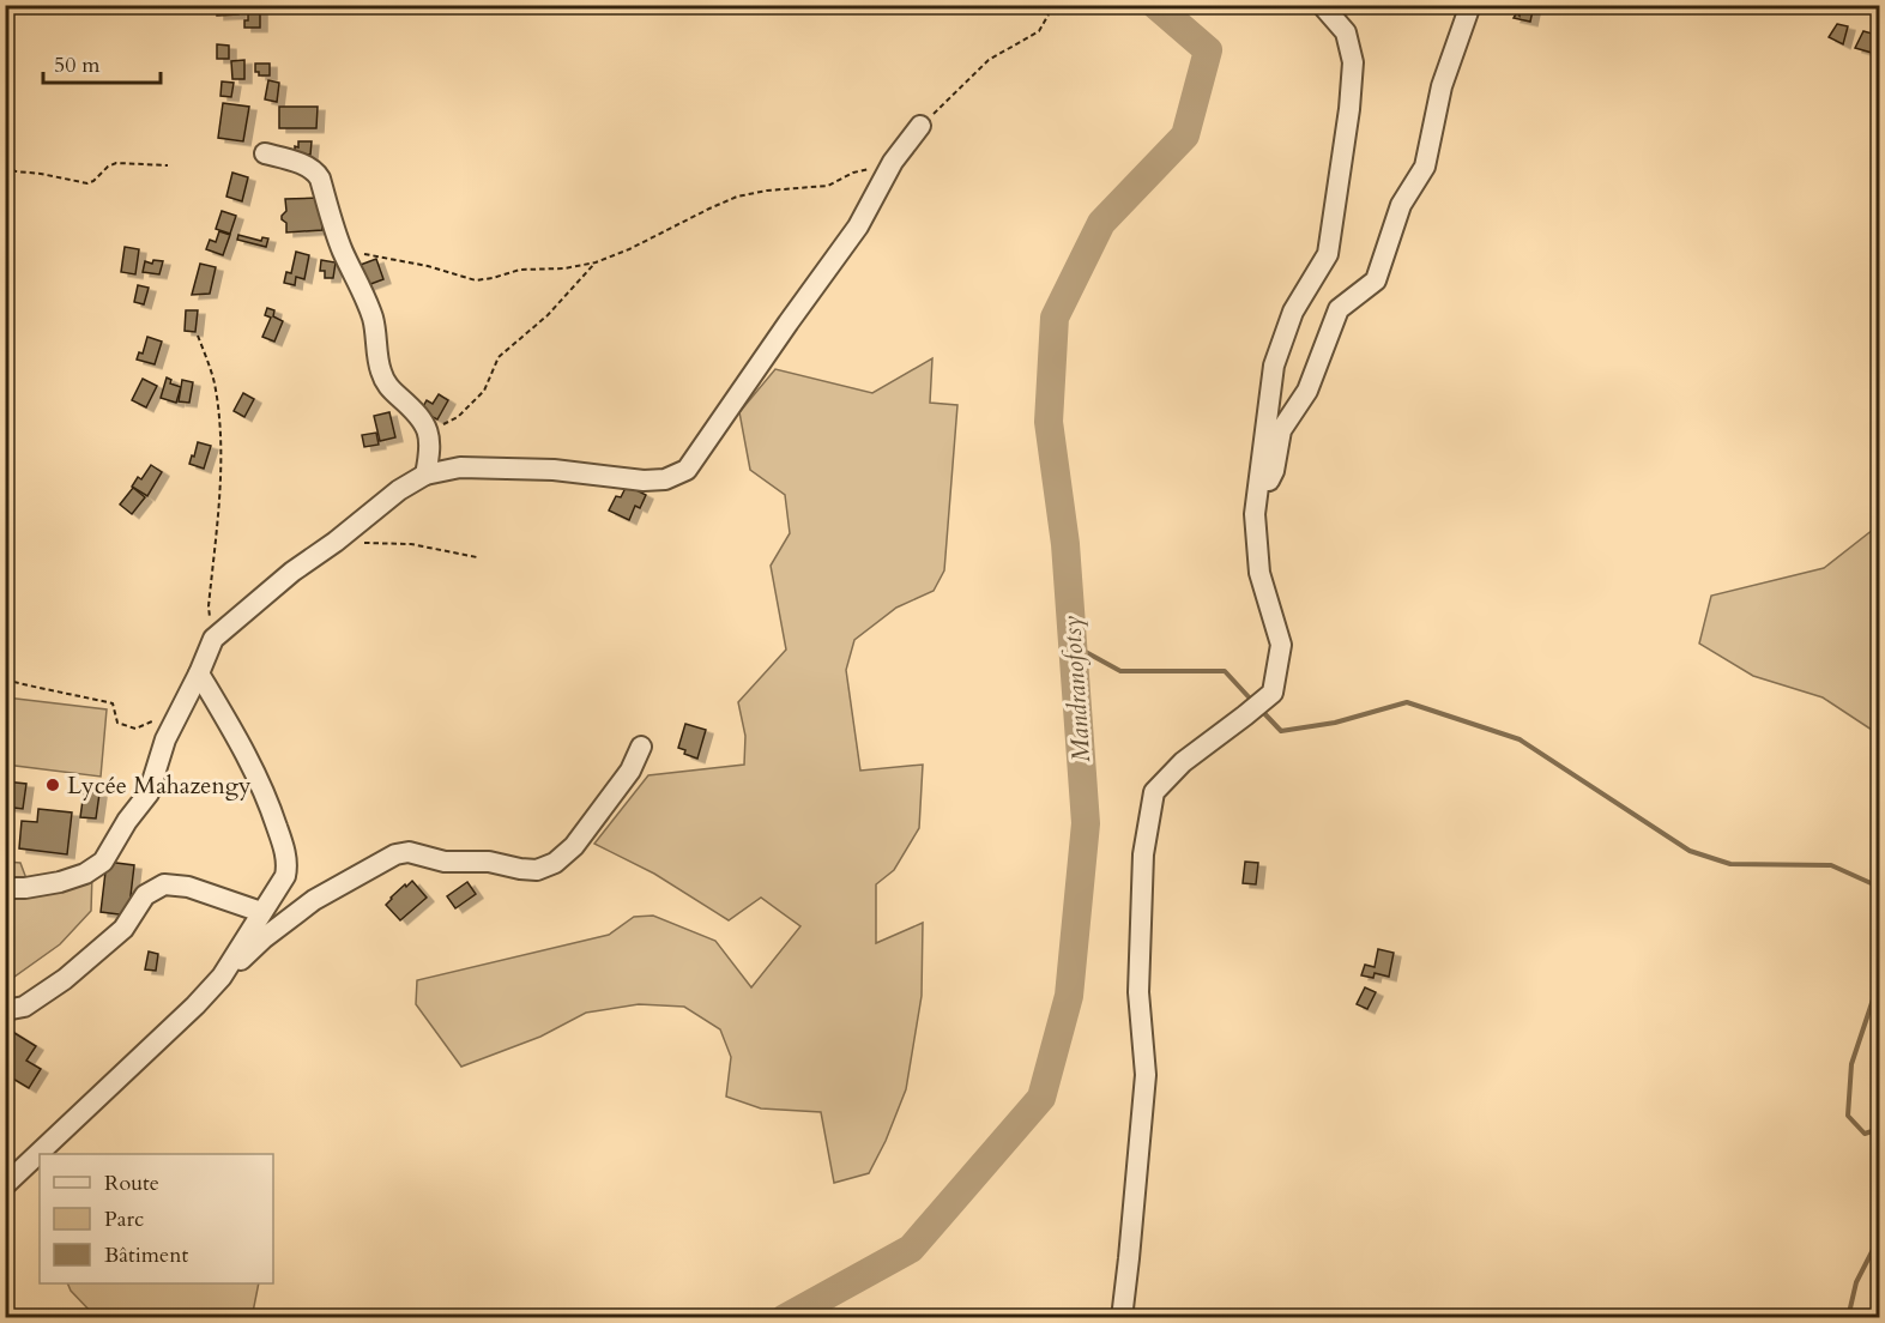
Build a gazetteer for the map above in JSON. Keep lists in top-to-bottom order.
{
  "water": ["Mandranofotsy"],
  "places": ["Lycée Mahazengy"],
  "legend": ["Route", "Parc", "Bâtiment"],
  "scale_bar": "50 m"
}
